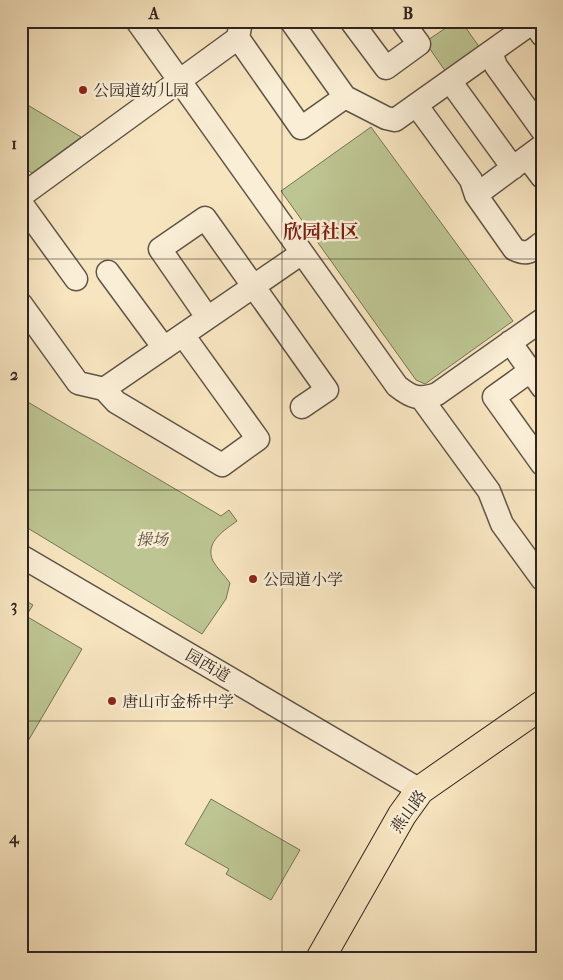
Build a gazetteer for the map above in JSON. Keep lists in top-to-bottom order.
{
  "streets": {
    "main road": ["燕山路"],
    "street": ["园西道"]
  },
  "crossings": [
    ["园西道", "燕山路"]
  ],
  "districts": ["欣园社区"],
  "parks": ["操场"],
  "places": ["公园道幼儿园", "公园道小学", "唐山市金桥中学"],
  "grid": {
    "columns": ["A", "B"],
    "rows": [
      "1",
      "2",
      "3",
      "4"
    ]
  }
}
